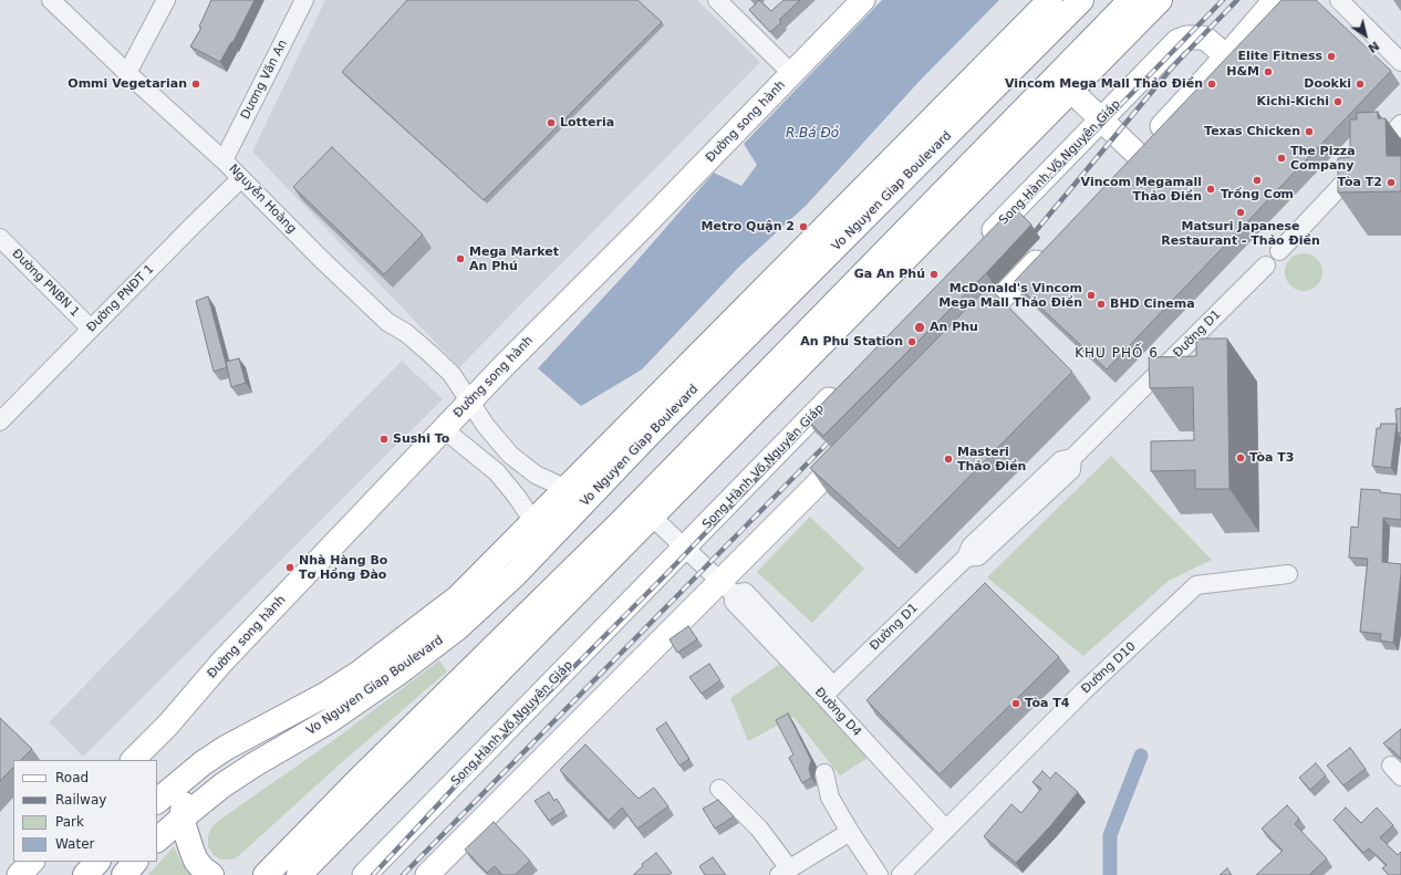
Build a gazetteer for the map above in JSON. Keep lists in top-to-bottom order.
{
  "streets": {
    "highway": ["Vo Nguyen Giap Boulevard"],
    "main road": ["Đường song hành", "Song Hành Võ Nguyên Giáp"],
    "street": [
      "Dương Văn An",
      "Nguyễn Hoàng",
      "Đường PNBN 1",
      "Đường PNĐT 1",
      "Đường D1",
      "Đường D10",
      "Đường D4"
    ]
  },
  "crossings": [
    ["Dương Văn An", "Nguyễn Hoàng"],
    ["Đường song hành", "Nguyễn Hoàng"],
    ["Song Hành Võ Nguyên Giáp", "Đường D4"],
    ["Vo Nguyen Giap Boulevard", "Nguyễn Hoàng"],
    ["Nguyễn Hoàng", "Đường PNĐT 1"],
    ["Đường PNBN 1", "Đường PNĐT 1"],
    ["Đường D1", "Đường D4"],
    ["Đường D10", "Đường D4"]
  ],
  "districts": ["KHU PHỐ 6"],
  "water": ["R.Bá Đỏ"],
  "places": [
    "Elite Fitness",
    "H&M",
    "Ommi Vegetarian",
    "Vincom Mega Mall Thảo Điền",
    "Dookki",
    "Kichi-Kichi",
    "Lotteria",
    "Texas Chicken",
    "The Pizza Company",
    "Trống Cơm",
    "Tòa T2",
    "Vincom Megamall Thảo Điền",
    "Matsuri Japanese Restaurant - Thảo Điền",
    "Metro Quận 2",
    "Mega Market An Phú",
    "Ga An Phú",
    "McDonald's Vincom Mega Mall Thảo Điền",
    "BHD Cinema",
    "An Phu",
    "An Phu Station",
    "Sushi To",
    "Tòa T3",
    "Masteri Thảo Điền",
    "Nhà Hàng Bo Tơ Hồng Đào",
    "Tòa T4"
  ],
  "legend": [
    "Road",
    "Railway",
    "Park",
    "Water"
  ],
  "north": "bottom right"
}
